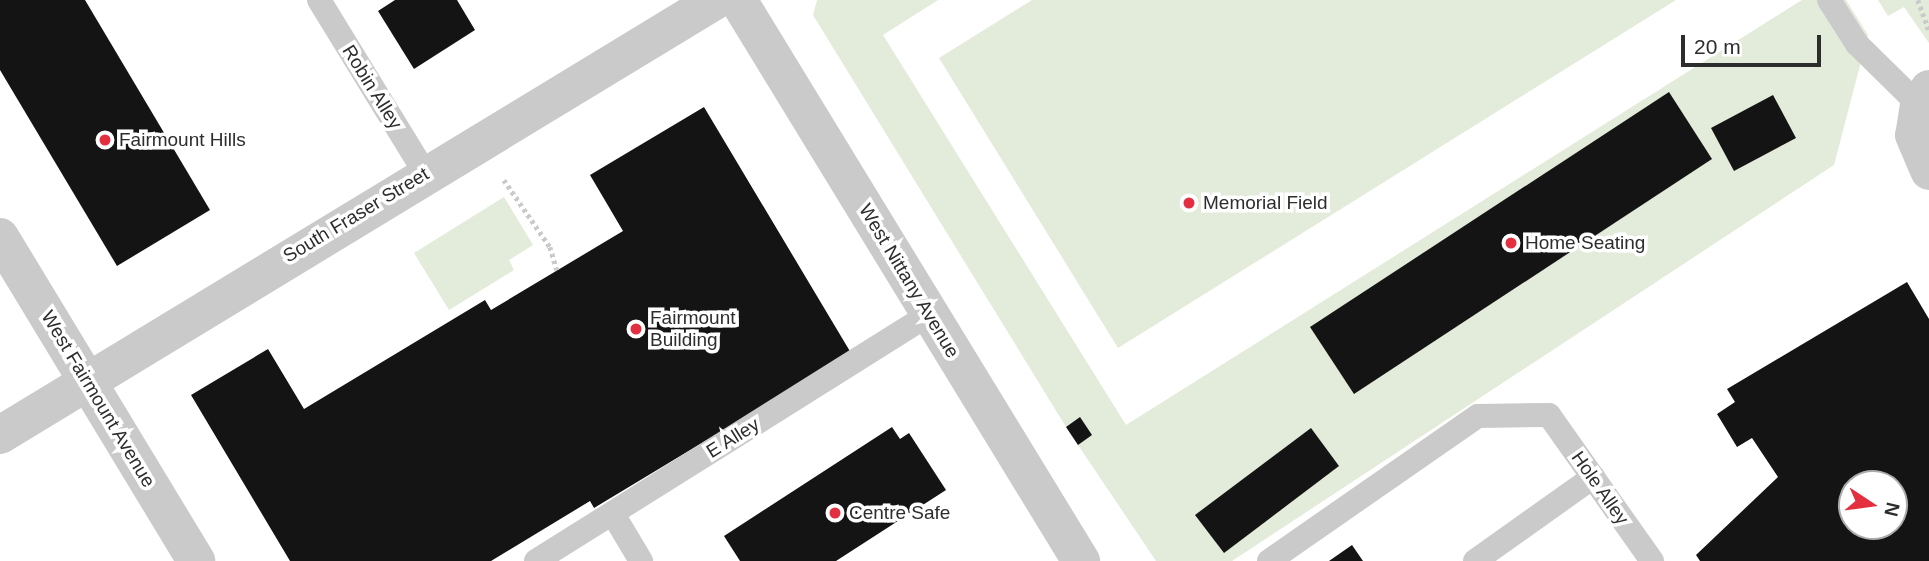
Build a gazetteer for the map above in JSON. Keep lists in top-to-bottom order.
{
  "streets": {
    "street": ["South Fraser Street", "West Nittany Avenue", "West Fairmount Avenue"],
    "lane": ["Robin Alley", "E Alley", "Hole Alley"]
  },
  "crossings": [
    ["Robin Alley", "South Fraser Street"],
    ["South Fraser Street", "West Fairmount Avenue"],
    ["West Nittany Avenue", "E Alley"]
  ],
  "places": [
    "Fairmount Hills",
    "Memorial Field",
    "Home Seating",
    "Fairmount Building",
    "Centre Safe"
  ],
  "scale_bar": "20 m",
  "north": "right"
}
